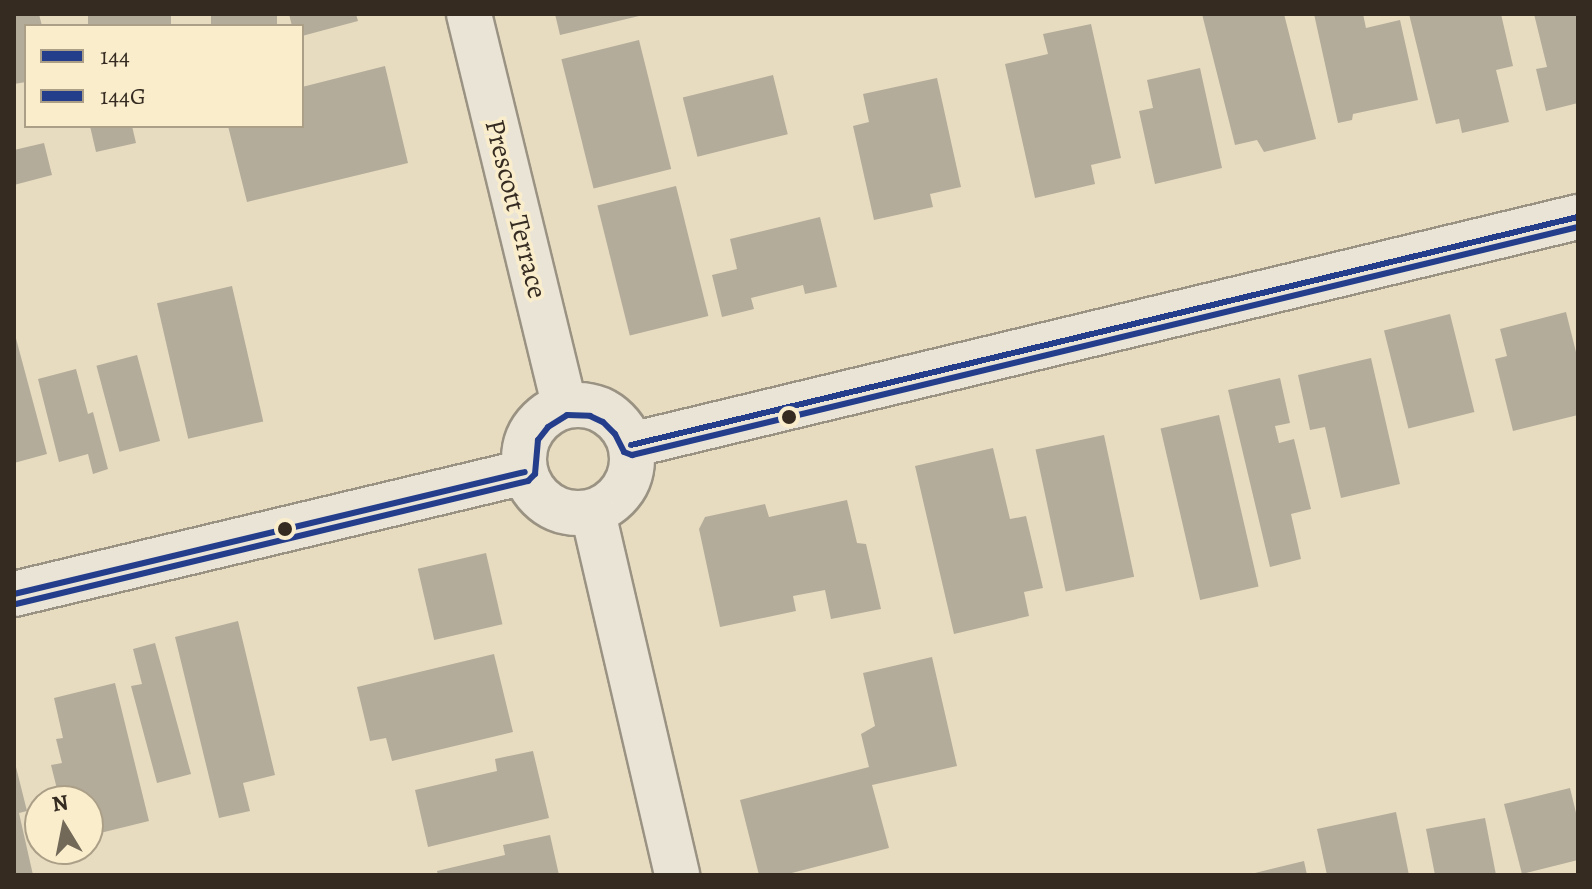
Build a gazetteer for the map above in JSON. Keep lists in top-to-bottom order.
{
  "streets": {
    "street": ["Prescott Terrace"]
  },
  "lines": ["transit line 144", "transit line 144G"],
  "legend": ["144", "144G"],
  "north": "top"
}
